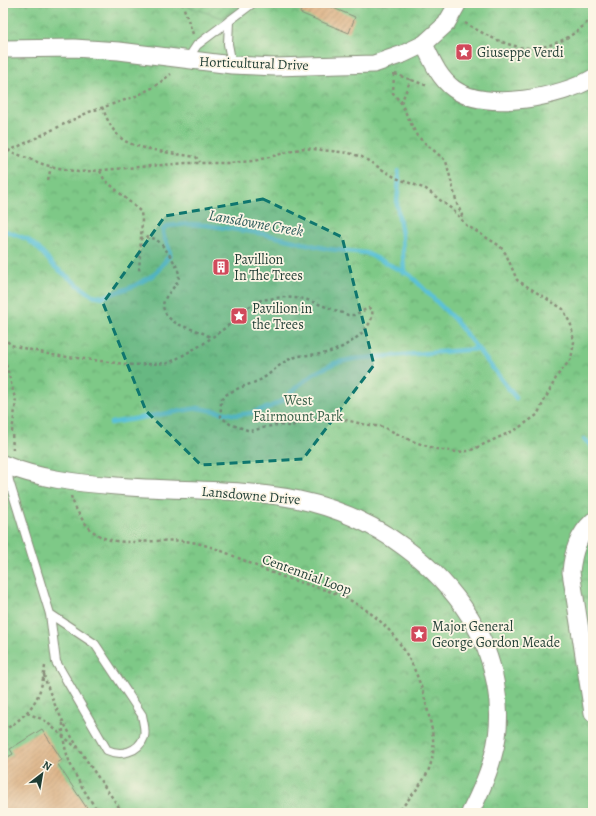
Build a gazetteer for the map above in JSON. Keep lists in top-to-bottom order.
{
  "streets": {
    "street": ["Horticultural Drive", "Lansdowne Drive"],
    "path": ["Centennial Loop"]
  },
  "crossings": [
    ["Lansdowne Drive", "Centennial Loop"]
  ],
  "water": ["Lansdowne Creek"],
  "parks": ["West Fairmount Park"],
  "places": {
    "place": ["Giuseppe Verdi", "Pavilion in the Trees", "Major General George Gordon Meade"],
    "building": ["Pavillion In The Trees"]
  },
  "north": "top right"
}
